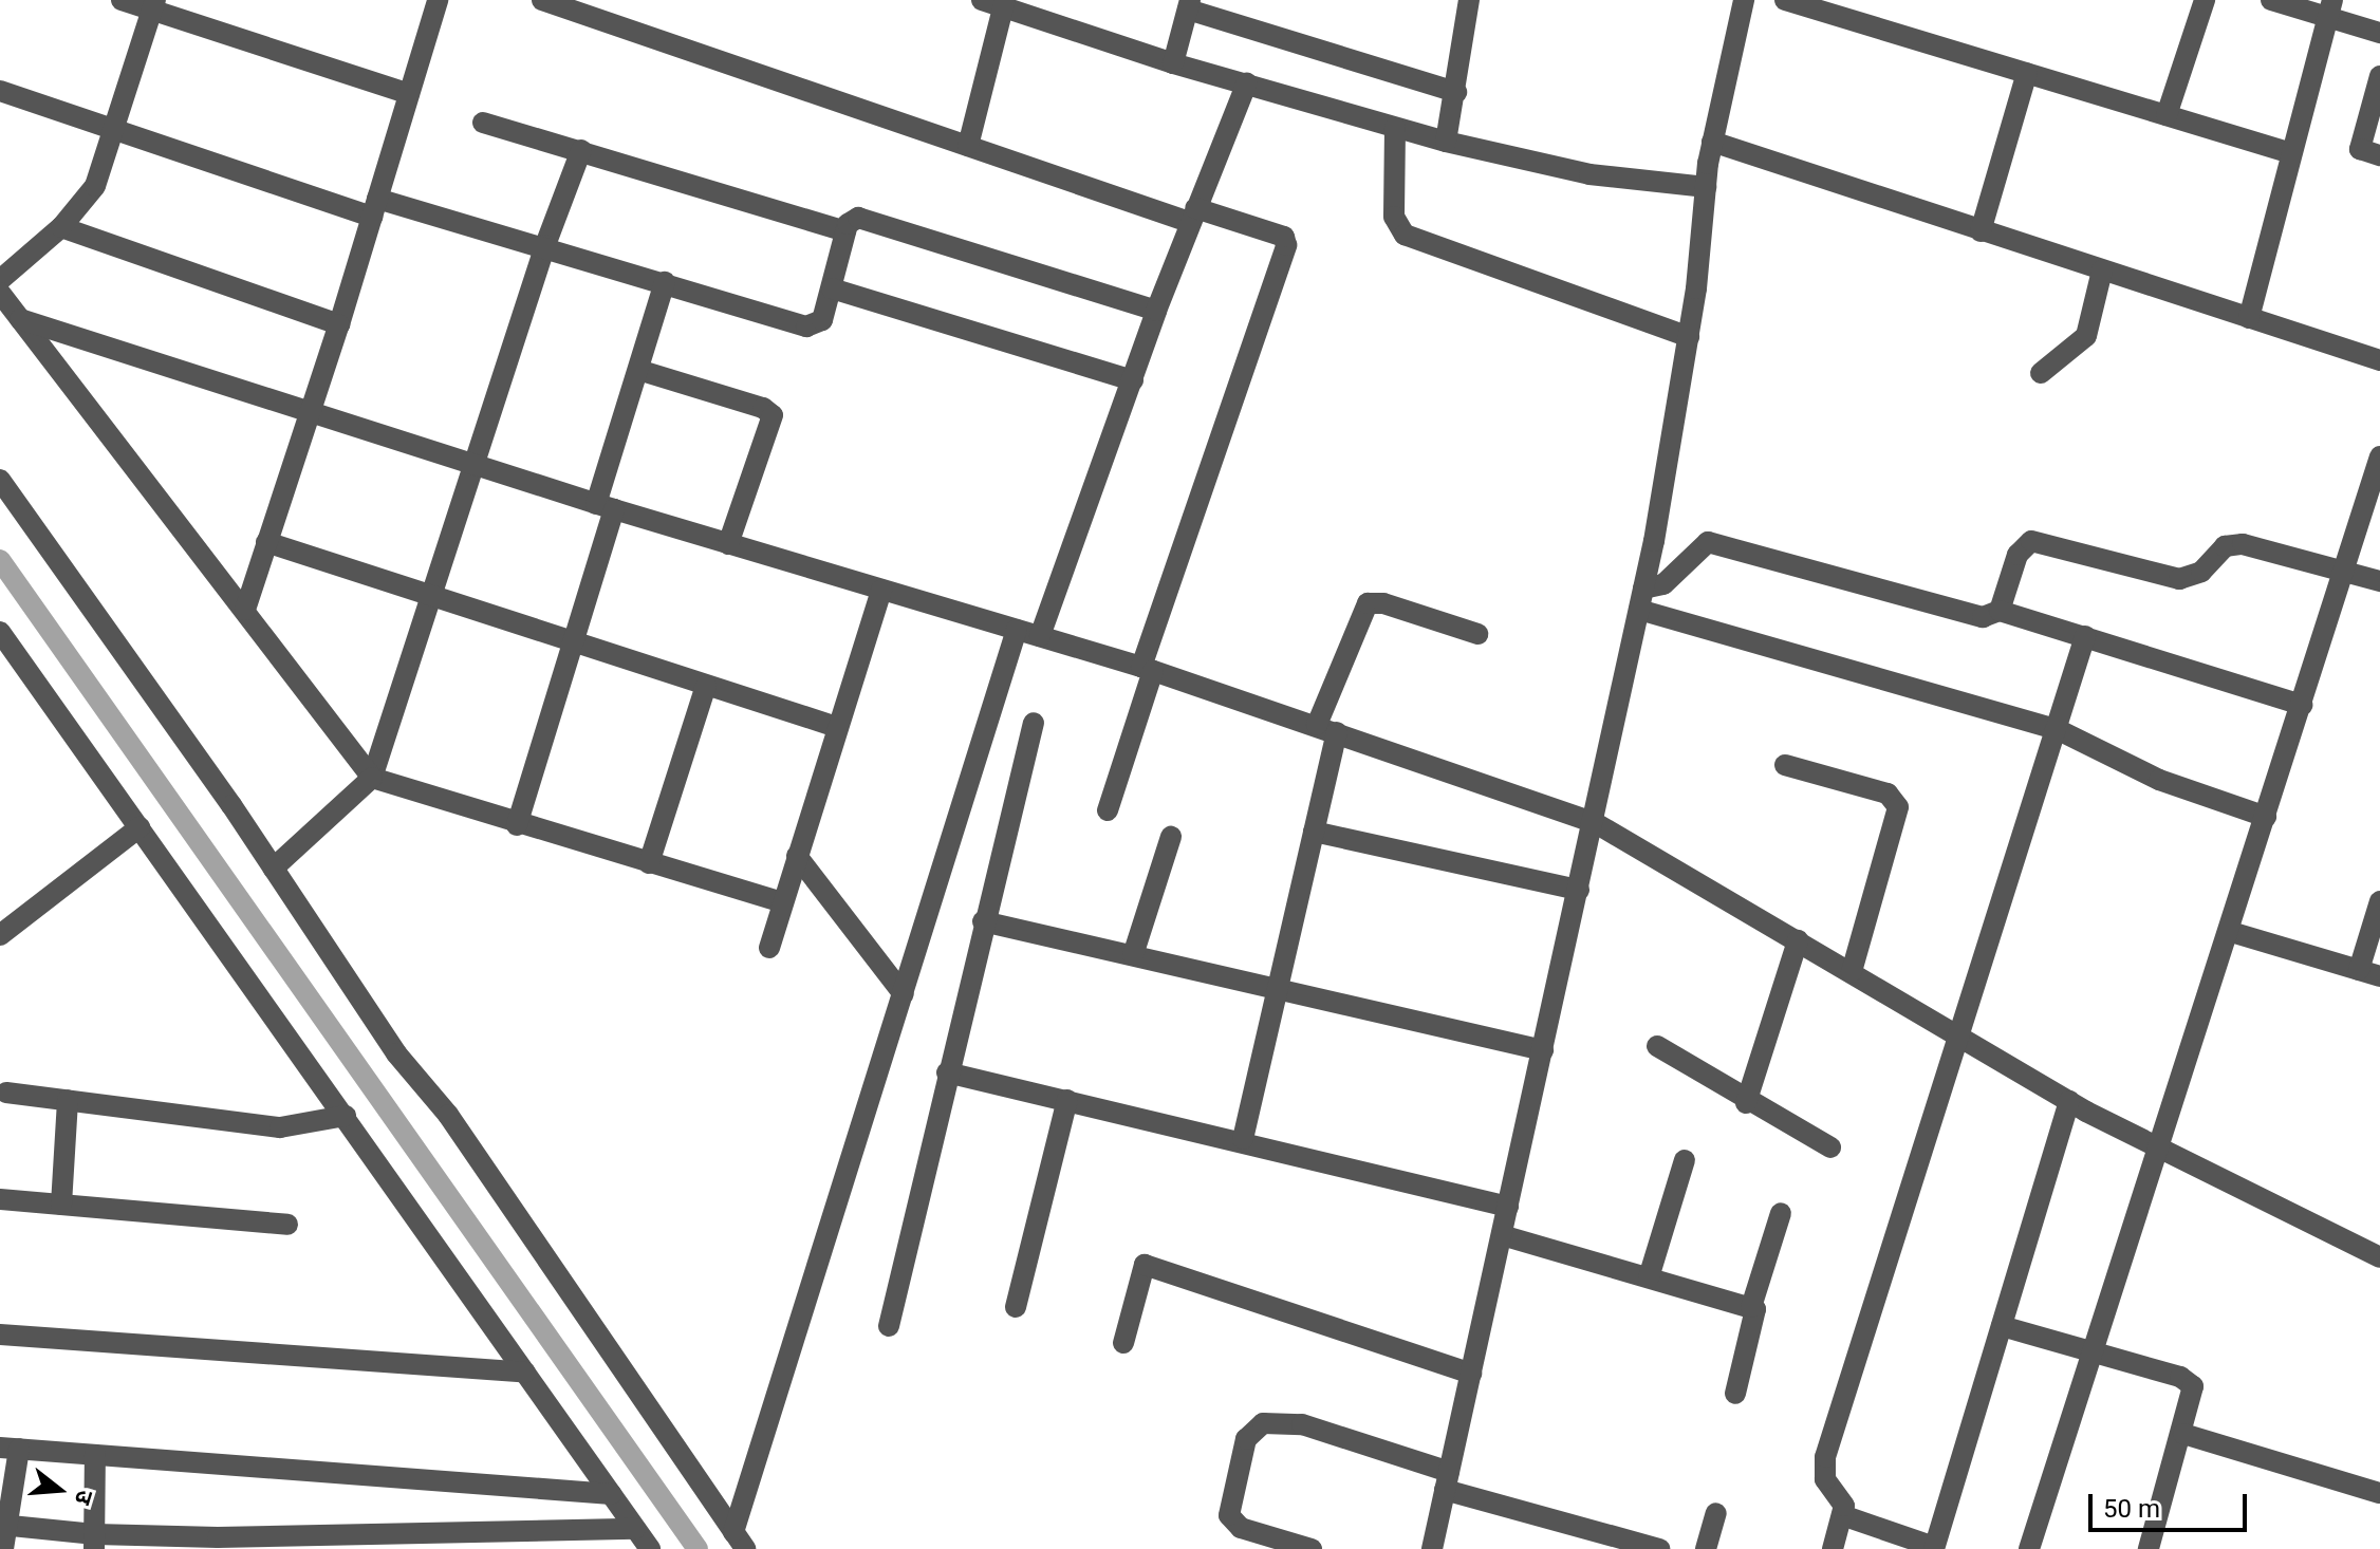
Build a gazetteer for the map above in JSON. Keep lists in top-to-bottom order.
{
  "scale_bar": "50 m",
  "north": "right"
}
